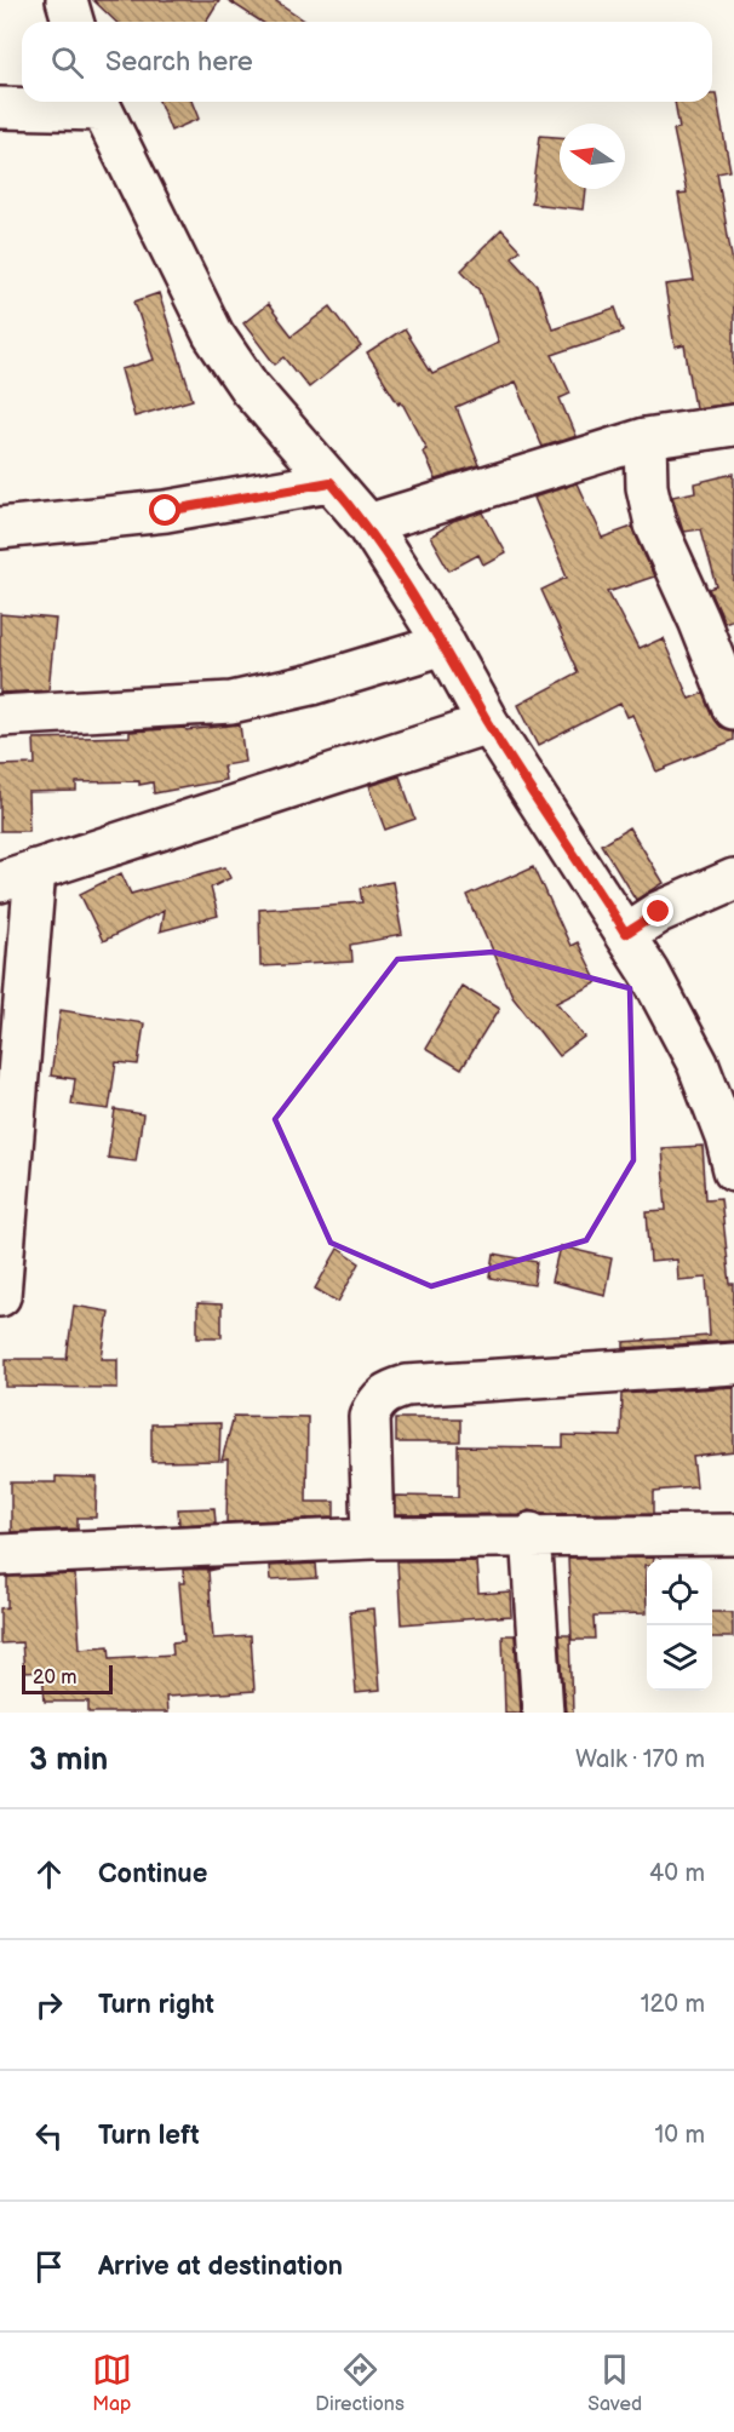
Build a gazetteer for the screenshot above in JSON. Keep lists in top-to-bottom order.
{
  "scale_bar": "20 m",
  "north": "left",
  "page": {
    "search": "Search here",
    "scale": "20 m",
    "heading": ["3 min", "Walk · 170 m"],
    "list": [
      ["Continue", "40 m"],
      ["Turn right", "120 m"],
      ["Turn left", "10 m"],
      "Arrive at destination"
    ],
    "nav": ["Map", "Directions", "Saved"]
  }
}
